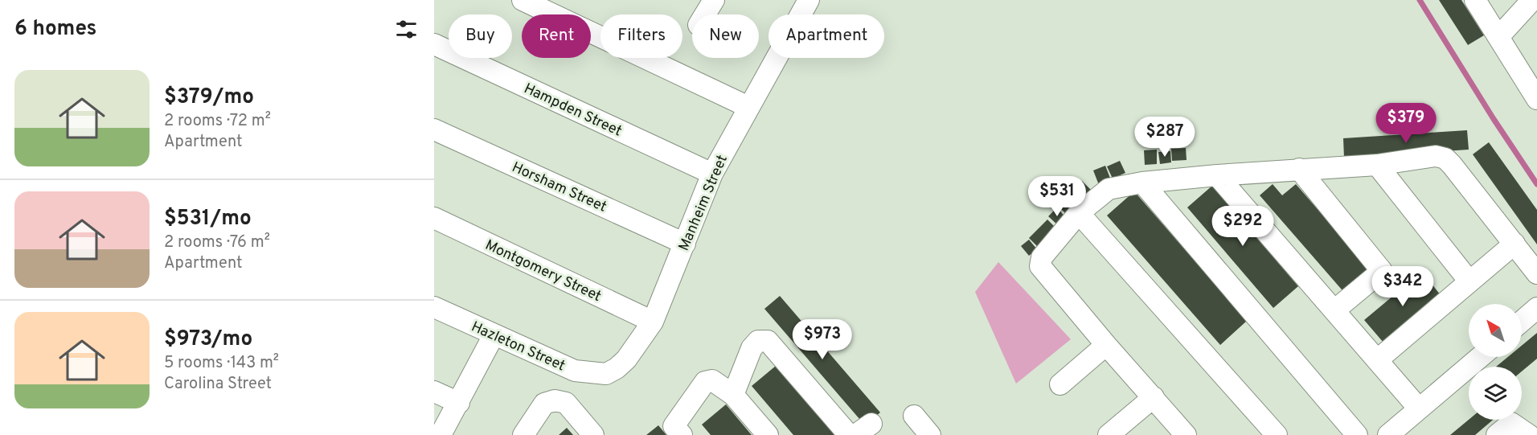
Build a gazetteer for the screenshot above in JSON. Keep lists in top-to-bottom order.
{
  "streets": {
    "street": [
      "Hampden Street",
      "Horsham Street",
      "Manheim Street",
      "Montgomery Street",
      "Hazleton Street"
    ]
  },
  "crossings": [
    ["Hampden Street", "Manheim Street"],
    ["Horsham Street", "Manheim Street"],
    ["Manheim Street", "Montgomery Street"],
    ["Manheim Street", "Hazleton Street"]
  ],
  "north": "top left",
  "page": {
    "heading": "6 homes",
    "chip": [
      "Buy",
      "Rent",
      "Filters",
      "New",
      "Apartment"
    ],
    "list": [
      {
        "name": "$379/mo",
        "note": "2 rooms · 72 m² · Apartment"
      },
      {
        "name": "$531/mo",
        "note": "2 rooms · 76 m² · Apartment"
      },
      {
        "name": "$973/mo",
        "note": "5 rooms · 143 m² · Carolina Street"
      }
    ],
    "price": [
      "$379",
      "$287",
      "$531",
      "$292",
      "$342",
      "$973"
    ]
  }
}
